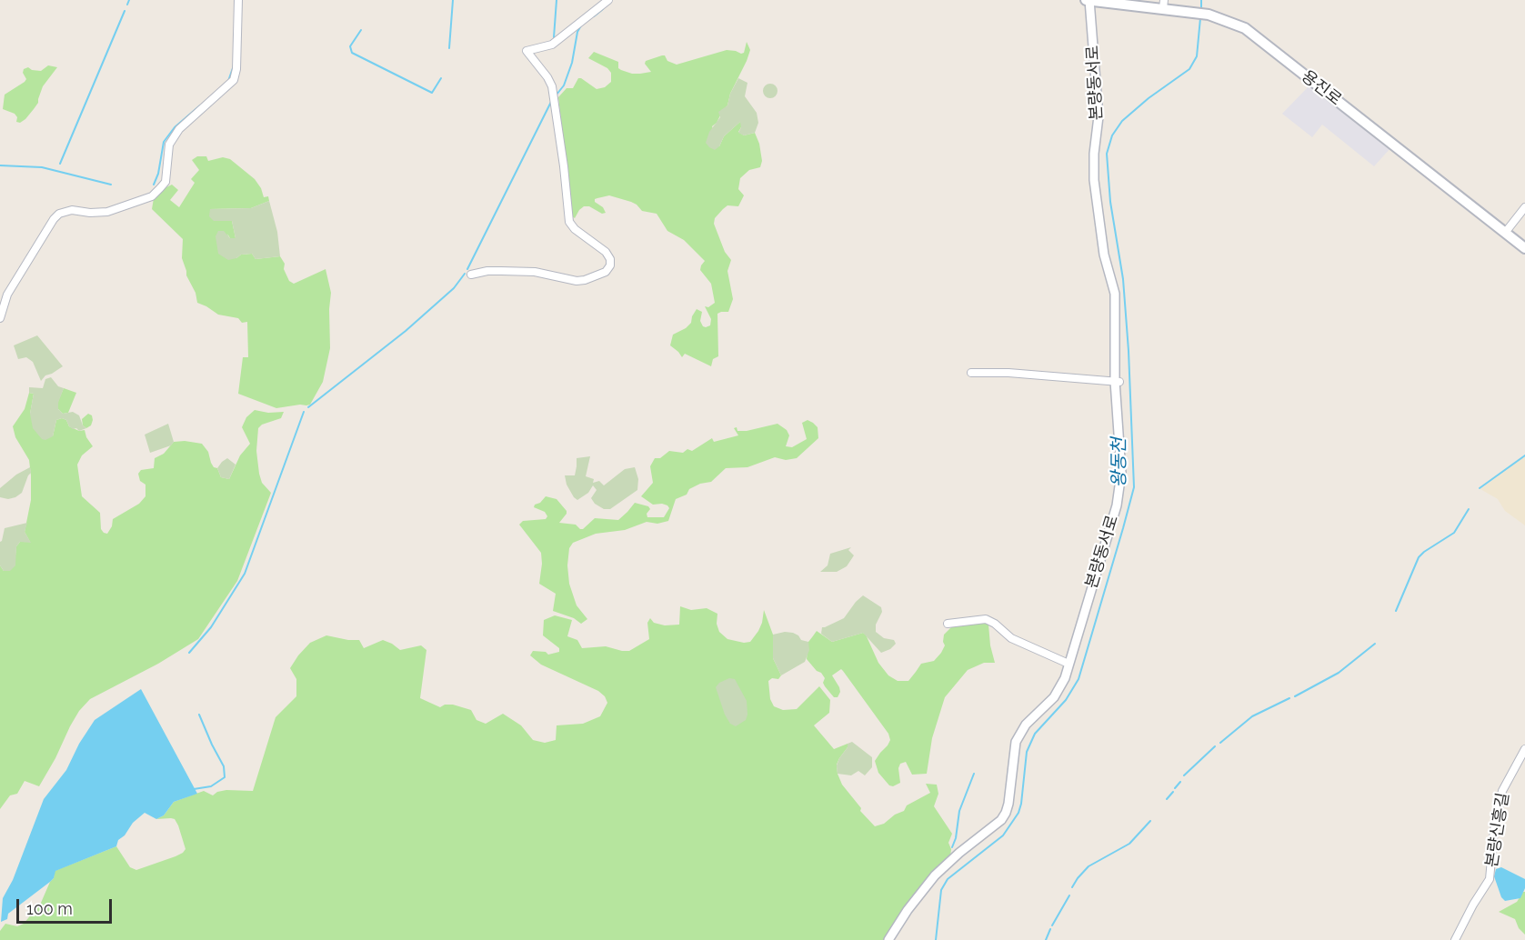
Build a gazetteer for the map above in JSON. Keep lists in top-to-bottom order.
{
  "streets": {
    "main road": ["용진로"],
    "street": ["본량동서로", "본량신흥길"]
  },
  "crossings": [
    ["본량동서로", "용진로"]
  ],
  "water": ["왕동천"],
  "scale_bar": "100 m"
}
